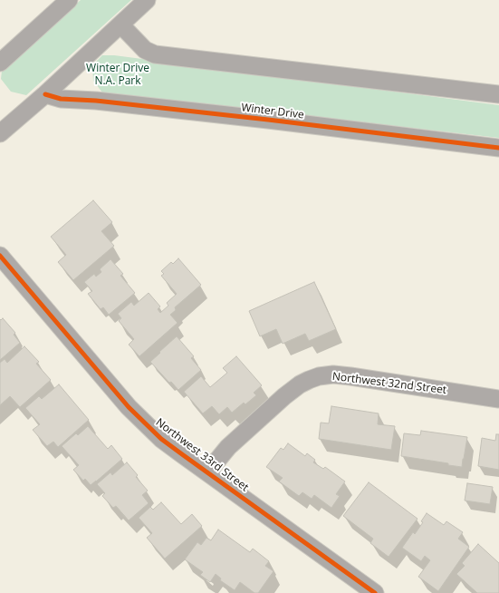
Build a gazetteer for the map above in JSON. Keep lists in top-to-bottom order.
{
  "streets": {
    "street": ["Winter Drive", "Northwest 32nd Street", "Northwest 33rd Street"]
  },
  "crossings": [
    ["Northwest 32nd Street", "Northwest 33rd Street"]
  ],
  "parks": ["Winter Drive N.A. Park"]
}
